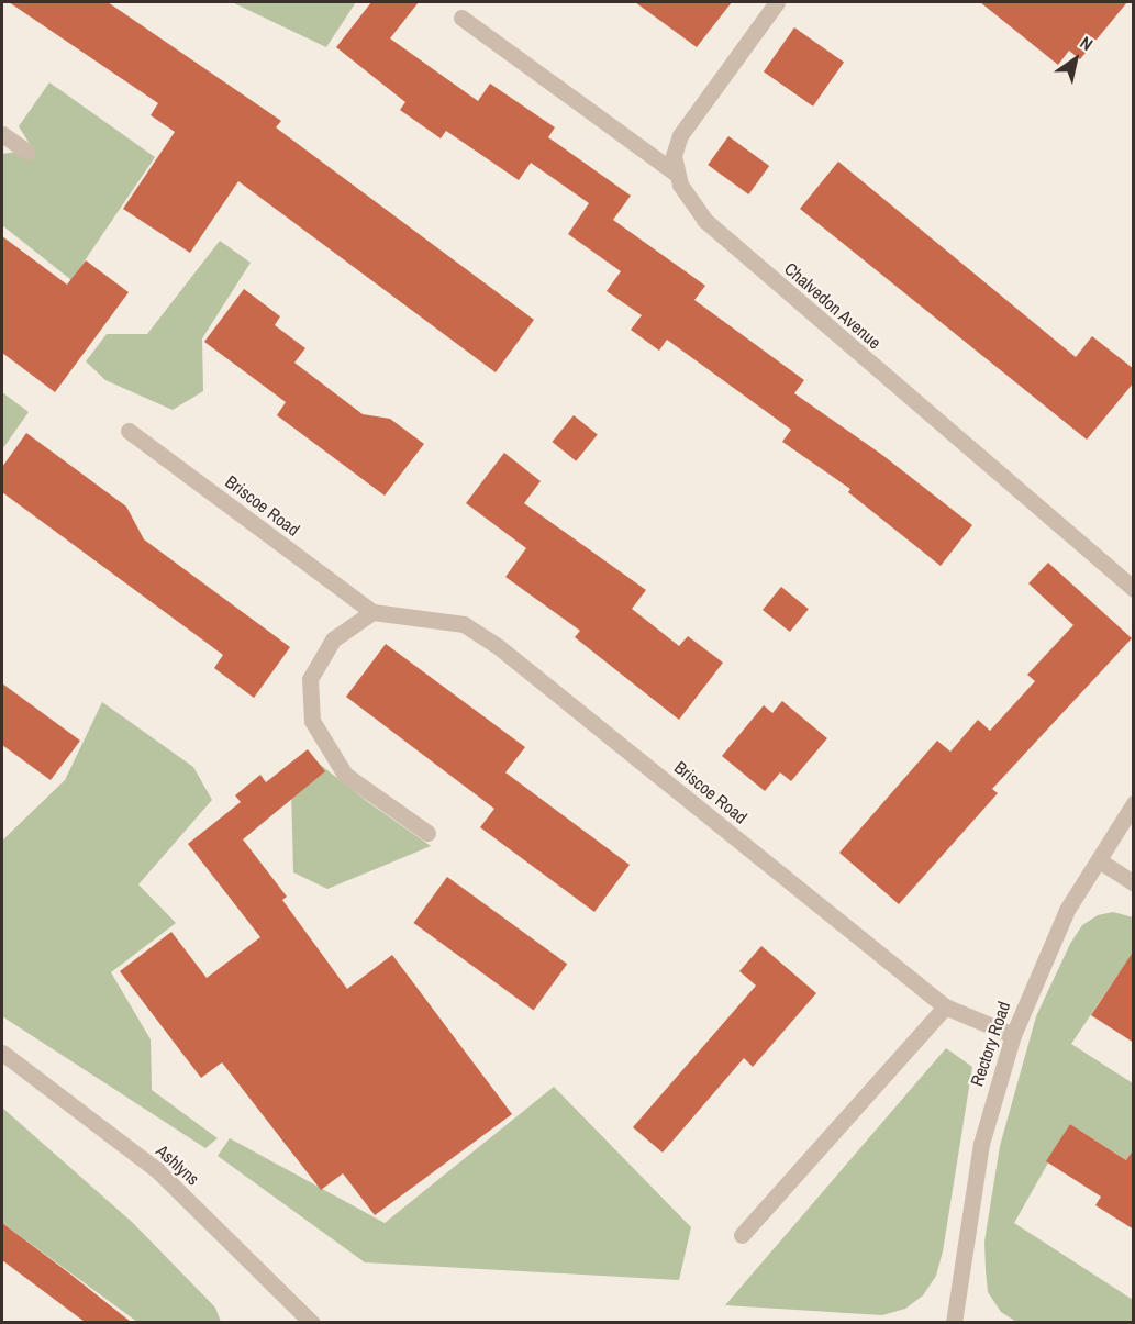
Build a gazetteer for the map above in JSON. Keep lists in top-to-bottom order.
{
  "streets": {
    "street": [
      "Chalvedon Avenue",
      "Briscoe Road",
      "Rectory Road",
      "Ashlyns"
    ]
  },
  "crossings": [
    ["Briscoe Road", "Rectory Road"]
  ],
  "north": "top right"
}
